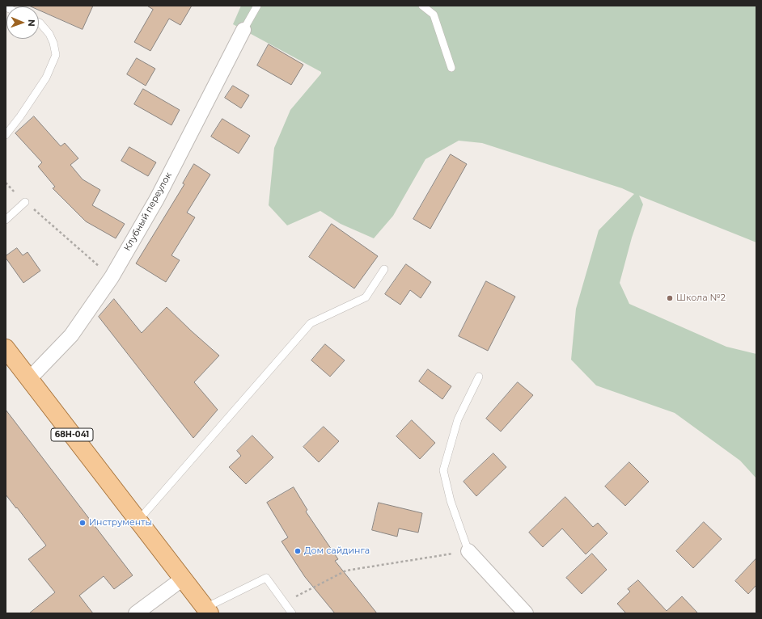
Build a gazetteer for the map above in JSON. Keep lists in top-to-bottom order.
{
  "streets": {
    "main road": ["68Н-041"],
    "street": ["Клубный переулок"]
  },
  "crossings": [
    ["Клубный переулок", "68Н-041"]
  ],
  "places": ["Школа №2", "Инструменты", "Дом сайдинга"],
  "north": "right"
}
